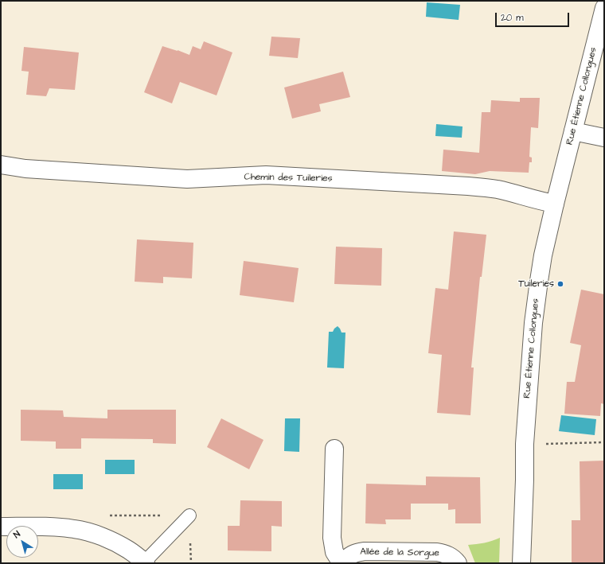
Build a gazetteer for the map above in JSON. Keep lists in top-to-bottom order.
{
  "streets": {
    "street": ["Rue Étienne Collongues", "Chemin des Tuileries", "Allée de la Sorgue"]
  },
  "crossings": [
    ["Rue Étienne Collongues", "Chemin des Tuileries"]
  ],
  "places": ["Tuileries"],
  "scale_bar": "20 m",
  "north": "top left"
}
